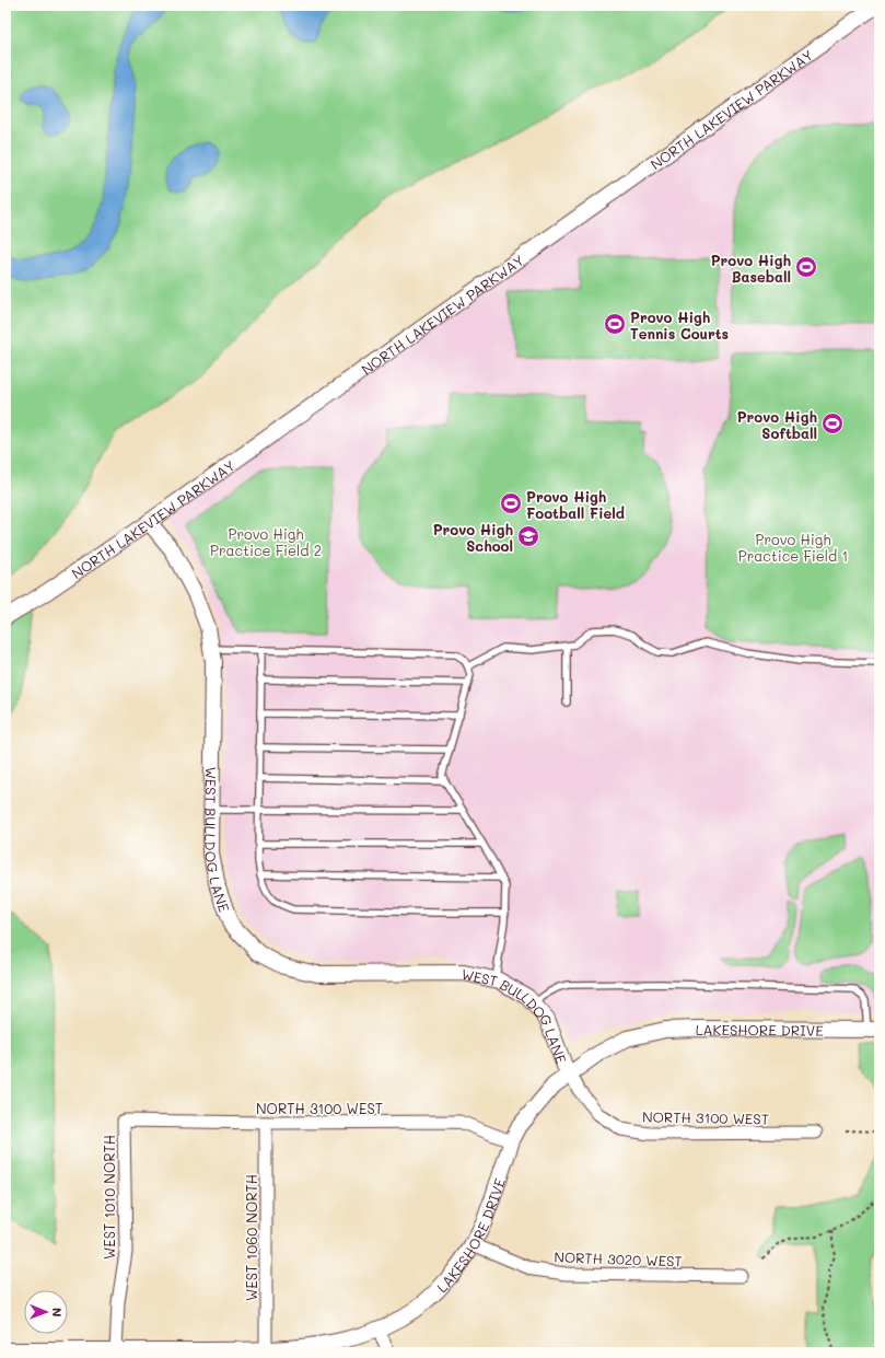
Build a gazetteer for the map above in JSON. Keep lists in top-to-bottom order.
{
  "streets": {
    "street": [
      "NORTH LAKEVIEW PARKWAY",
      "WEST BULLDOG LANE",
      "LAKESHORE DRIVE",
      "NORTH 3100 WEST",
      "WEST 1010 NORTH",
      "WEST 1060 NORTH",
      "NORTH 3020 WEST"
    ]
  },
  "crossings": [
    ["NORTH LAKEVIEW PARKWAY", "WEST BULLDOG LANE"],
    ["WEST BULLDOG LANE", "LAKESHORE DRIVE"],
    ["WEST BULLDOG LANE", "NORTH 3100 WEST"],
    ["LAKESHORE DRIVE", "NORTH 3100 WEST"],
    ["LAKESHORE DRIVE", "WEST 1010 NORTH"],
    ["LAKESHORE DRIVE", "WEST 1060 NORTH"],
    ["LAKESHORE DRIVE", "NORTH 3020 WEST"],
    ["NORTH 3100 WEST", "WEST 1010 NORTH"],
    ["NORTH 3100 WEST", "WEST 1060 NORTH"]
  ],
  "parks": ["Provo High Practice Field 2", "Provo High Practice Field 1"],
  "places": {
    "sports": [
      "Provo High Baseball",
      "Provo High Tennis Courts",
      "Provo High Softball",
      "Provo High Football Field"
    ],
    "school or university": ["Provo High School"]
  },
  "north": "right"
}
